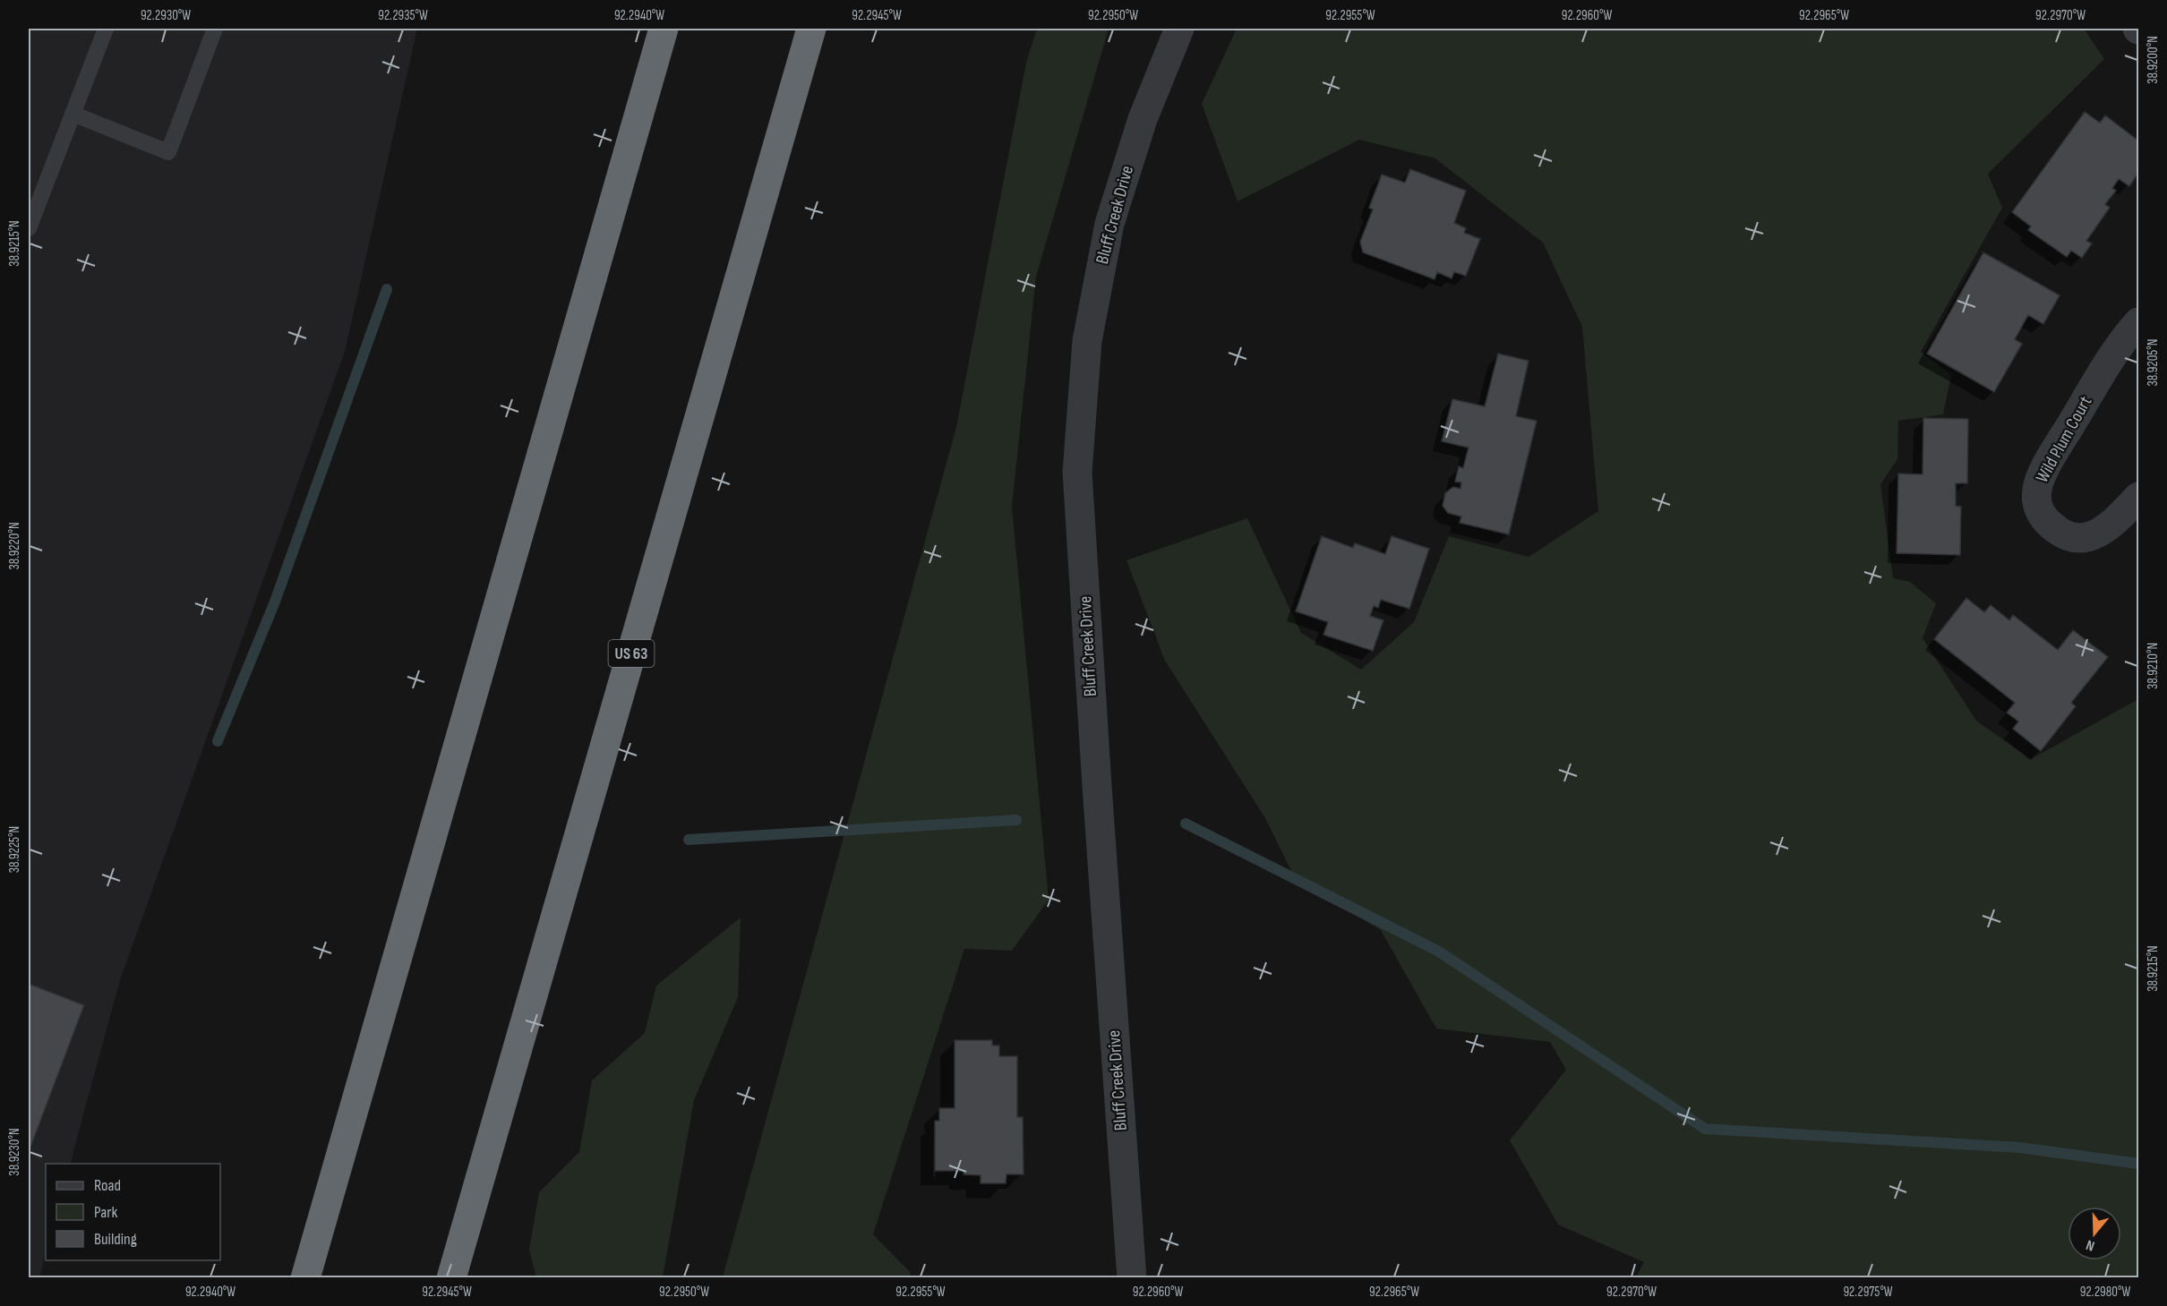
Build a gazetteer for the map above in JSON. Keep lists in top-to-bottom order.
{
  "streets": {
    "highway": ["US 63"],
    "street": ["Bluff Creek Drive", "Wild Plum Court"]
  },
  "legend": ["Road", "Park", "Building"],
  "north": "bottom",
  "coordinates": [
    "92.2930°W",
    "92.2935°W",
    "92.2940°W",
    "92.2945°W",
    "92.2950°W",
    "92.2955°W",
    "92.2960°W",
    "92.2965°W",
    "92.2970°W",
    "38.9200°N",
    "38.9215°N",
    "38.9205°N",
    "38.9220°N",
    "38.9210°N",
    "38.9225°N",
    "38.9230°N",
    "92.2975°W",
    "92.2980°W"
  ]
}
